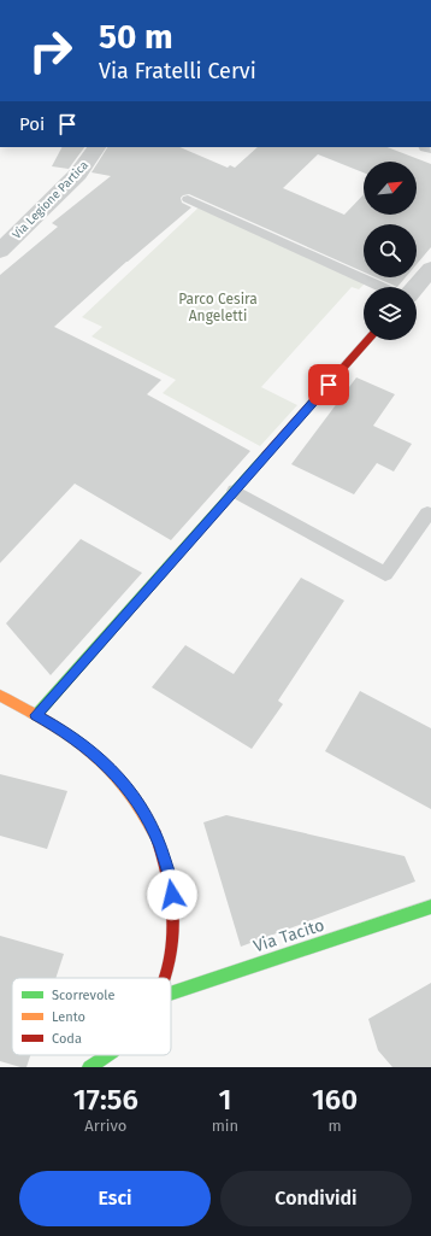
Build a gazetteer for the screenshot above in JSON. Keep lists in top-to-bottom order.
{
  "streets": {
    "street": ["Via Legione Partica", "Via Tacito"]
  },
  "parks": ["Parco Cesira Angeletti"],
  "legend": ["Scorrevole", "Lento", "Coda"],
  "north": "top right",
  "page": {
    "turn": ["50 m", "Via Fratelli Cervi"],
    "then": "Poi",
    "eta": [
      "17:56",
      "Arrivo",
      "1",
      "min",
      "160",
      "m"
    ],
    "buttons": ["Esci", "Condividi"]
  }
}
